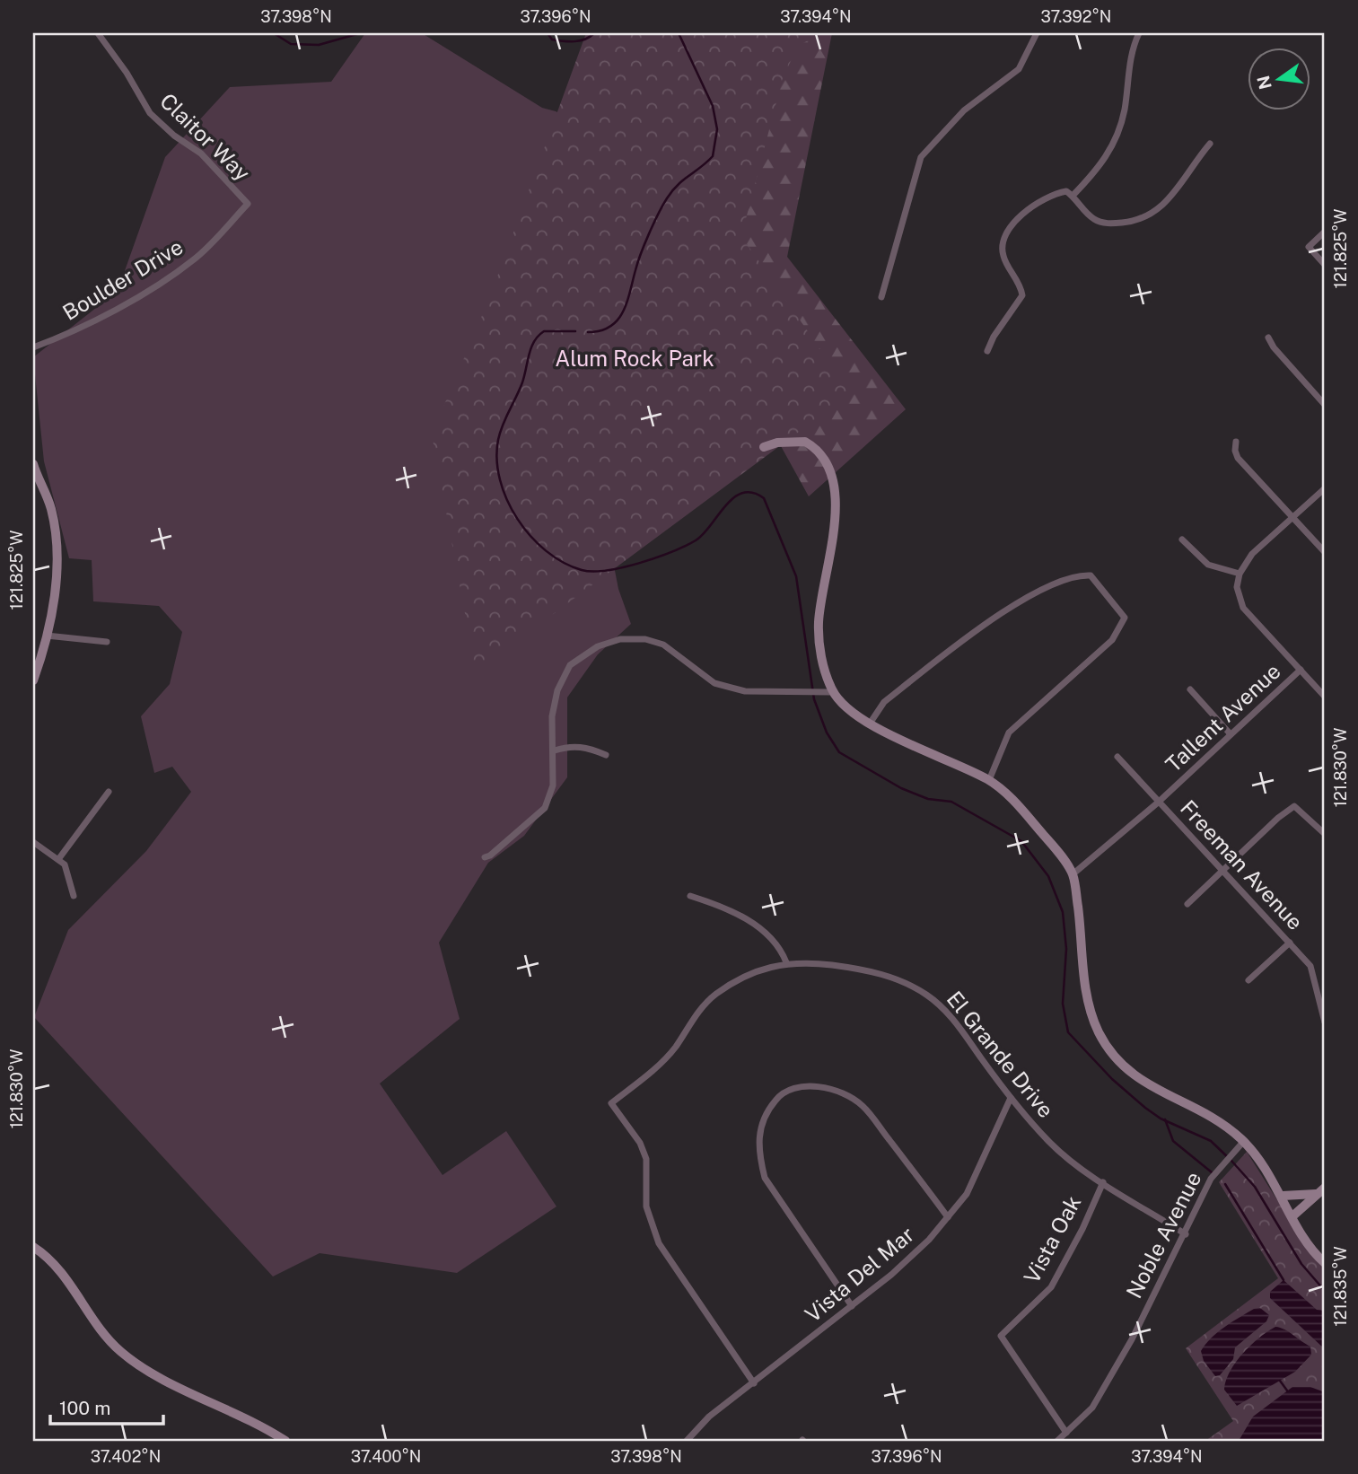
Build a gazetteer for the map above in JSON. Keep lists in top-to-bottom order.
{
  "streets": {
    "street": [
      "Claitor Way",
      "Boulder Drive",
      "Tallent Avenue",
      "Freeman Avenue",
      "El Grande Drive",
      "Noble Avenue",
      "Vista Oak",
      "Vista Del Mar"
    ]
  },
  "crossings": [
    ["Claitor Way", "Boulder Drive"],
    ["Tallent Avenue", "Freeman Avenue"],
    ["El Grande Drive", "Noble Avenue"],
    ["El Grande Drive", "Vista Oak"],
    ["El Grande Drive", "Vista Del Mar"],
    ["Noble Avenue", "Vista Oak"]
  ],
  "parks": ["Alum Rock Park"],
  "scale_bar": "100 m",
  "north": "left",
  "coordinates": [
    "37.398°N",
    "37.396°N",
    "37.394°N",
    "37.392°N",
    "121.825°W",
    "121.830°W",
    "121.835°W",
    "37.402°N",
    "37.400°N"
  ]
}
